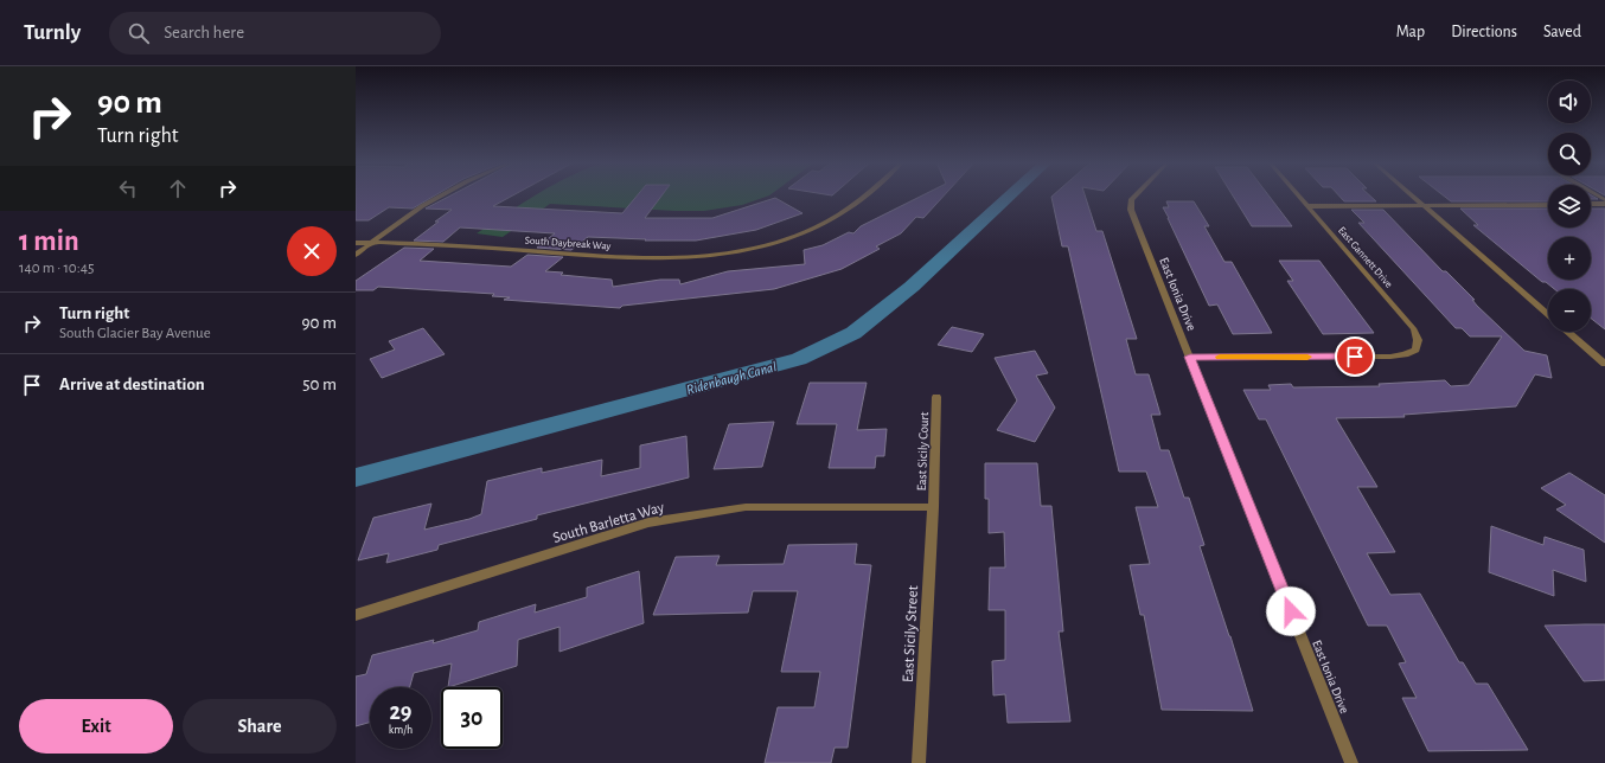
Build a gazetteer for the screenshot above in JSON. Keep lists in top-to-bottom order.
{
  "streets": {
    "street": [
      "South Daybreak Way",
      "East Gannett Drive",
      "East Ionia Drive",
      "East Sicily Court",
      "South Barletta Way",
      "East Sicily Street"
    ]
  },
  "crossings": [
    ["East Gannett Drive", "East Ionia Drive"],
    ["East Sicily Court", "South Barletta Way"],
    ["East Sicily Court", "East Sicily Street"],
    ["South Barletta Way", "East Sicily Street"]
  ],
  "water": ["Ridenbaugh Canal"],
  "page": {
    "header": "Turnly",
    "search": "Search here",
    "nav": ["Map", "Directions", "Saved"],
    "turn": ["90 m", "Turn right"],
    "map_buttons": ["+", "−"],
    "heading": ["1 min", "140 m · 10:45"],
    "list": [
      {
        "name": "Turn right",
        "note": "South Glacier Bay Avenue",
        "value": "90 m"
      },
      {
        "name": "Arrive at destination",
        "value": "50 m"
      }
    ],
    "speed": "29 km/h",
    "limit": "30",
    "buttons": ["Exit", "Share"]
  }
}
